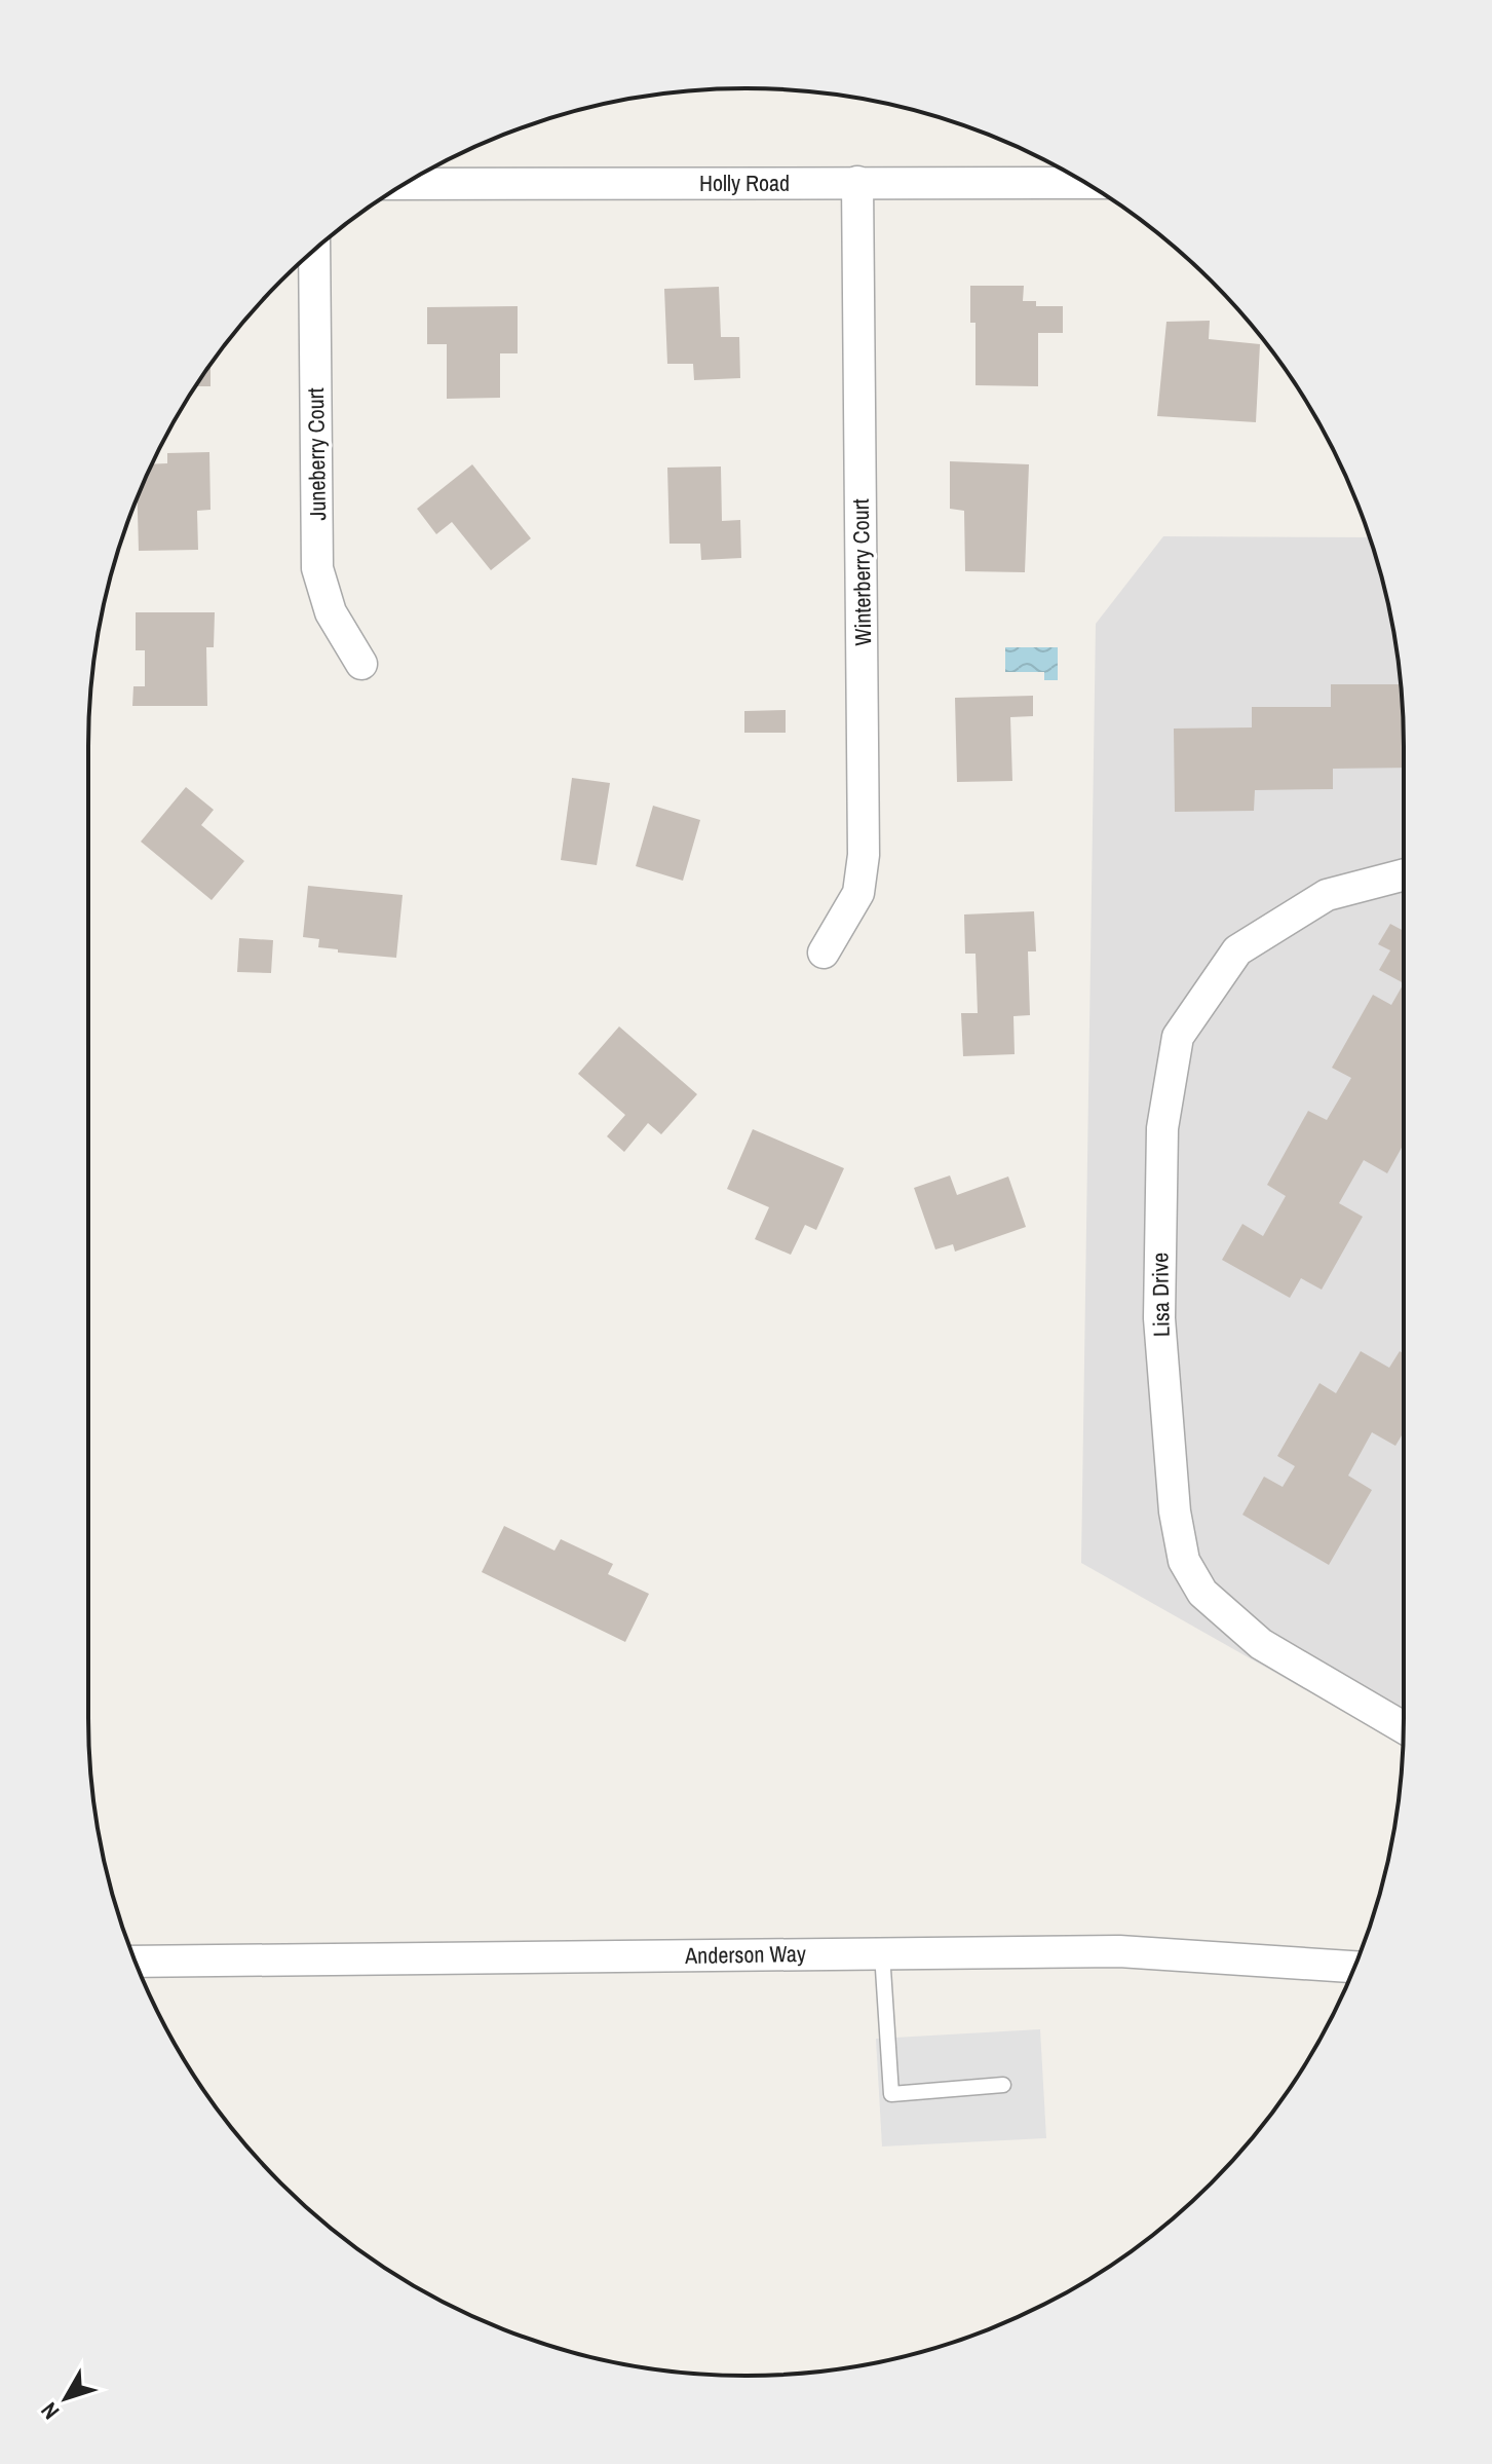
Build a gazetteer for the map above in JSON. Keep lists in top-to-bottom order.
{
  "streets": {
    "street": [
      "Holly Road",
      "Juneberry Court",
      "Winterberry Court",
      "Lisa Drive",
      "Anderson Way"
    ]
  },
  "crossings": [
    ["Holly Road", "Winterberry Court"]
  ],
  "north": "bottom left"
}
